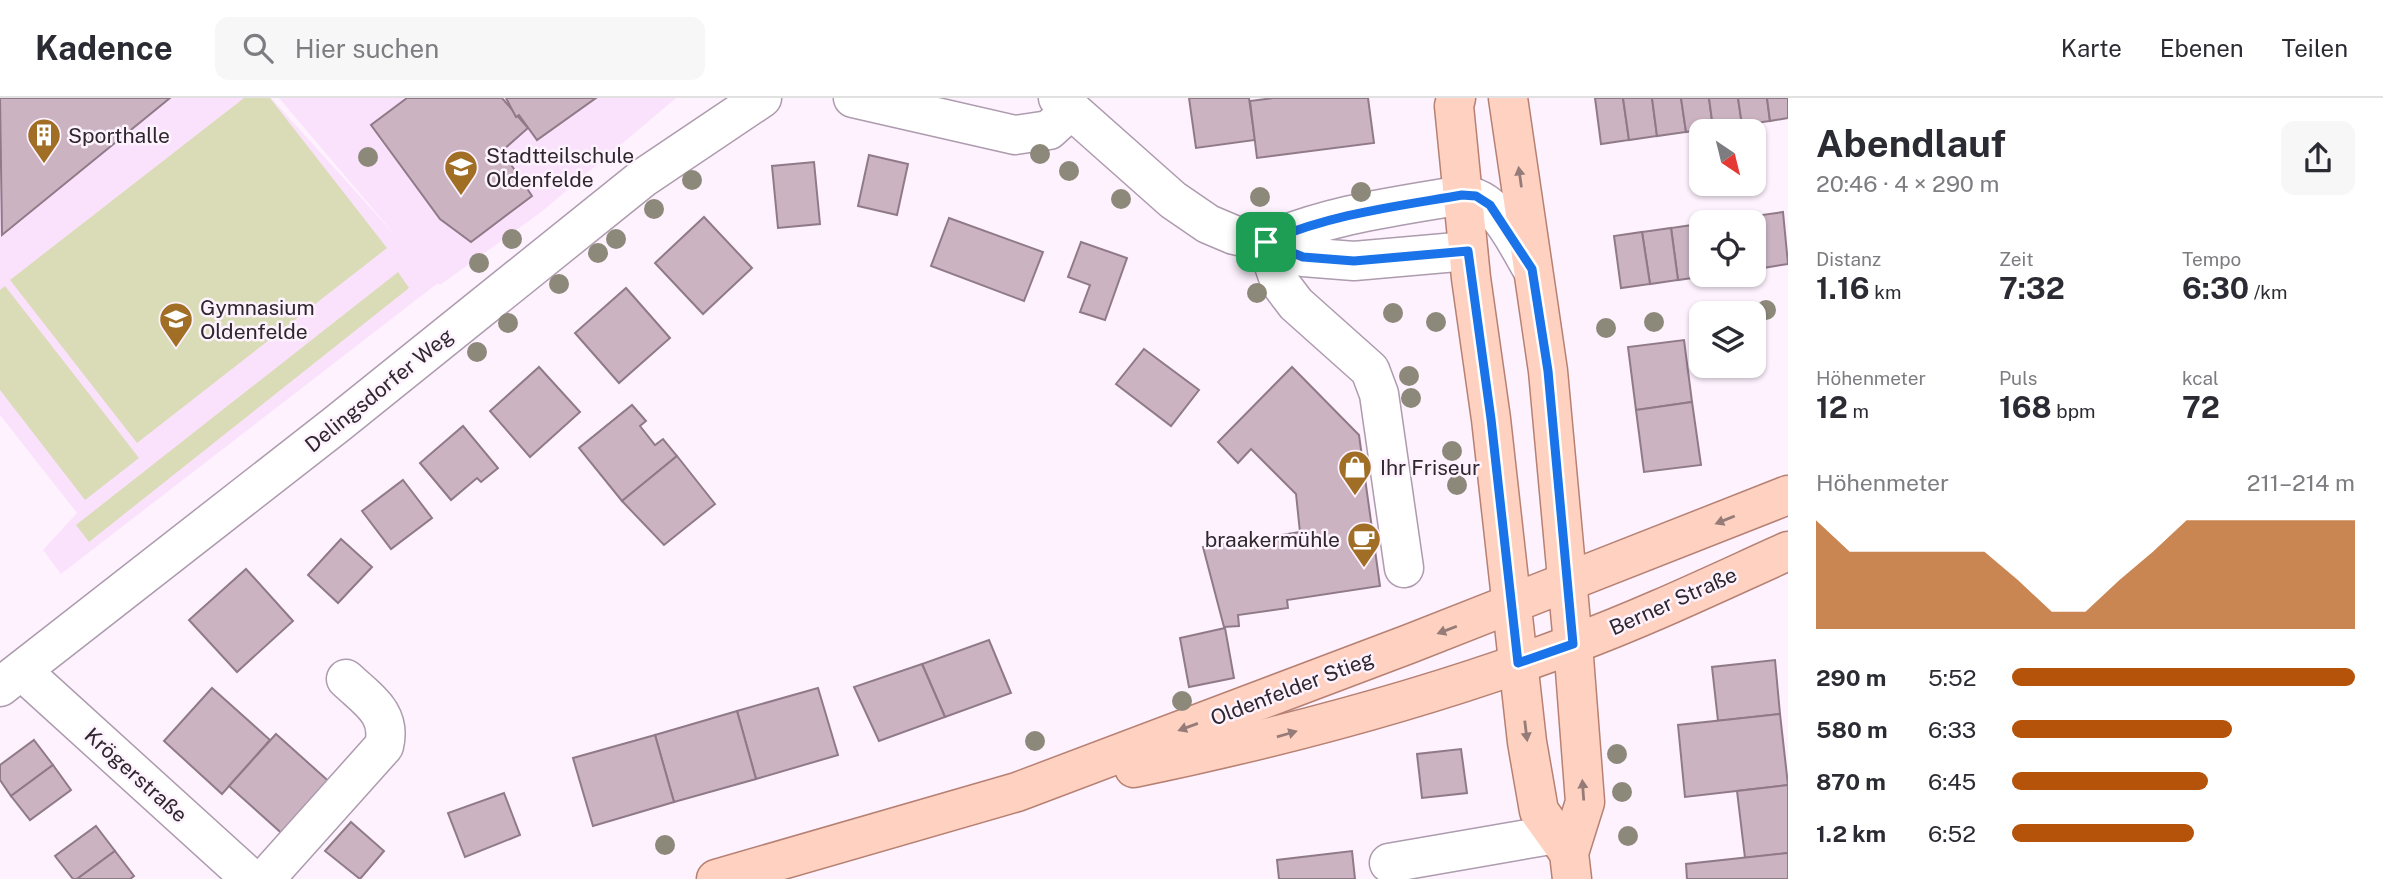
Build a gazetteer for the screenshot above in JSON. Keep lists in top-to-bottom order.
{
  "streets": {
    "main road": ["Berner Straße", "Oldenfelder Stieg"],
    "street": ["Delingsdorfer Weg", "Krögerstraße"]
  },
  "crossings": [
    ["Delingsdorfer Weg", "Krögerstraße"],
    ["Berner Straße", "Oldenfelder Stieg"]
  ],
  "places": {
    "building": ["Sporthalle"],
    "school or university": ["Stadtteilschule Oldenfelde", "Gymnasium Oldenfelde"],
    "shop": ["Ihr Friseur"],
    "cafe": ["braakermühle"]
  },
  "north": "bottom right",
  "page": {
    "header": "Kadence",
    "search": "Hier suchen",
    "nav": ["Karte", "Ebenen", "Teilen"],
    "heading": ["Abendlauf", "20:46 · 4 × 290 m"],
    "stats": [
      ["Distanz", "1.16 km"],
      ["Zeit", "7:32"],
      ["Tempo", "6:30 /km"],
      ["Höhenmeter", "12 m"],
      ["Puls", "168 bpm"],
      ["kcal", "72"]
    ],
    "chart": ["Höhenmeter", "211–214 m"],
    "list": [
      {
        "name": "290 m",
        "note": "5:52"
      },
      {
        "name": "580 m",
        "note": "6:33"
      },
      {
        "name": "870 m",
        "note": "6:45"
      },
      {
        "name": "1.2 km",
        "note": "6:52"
      }
    ]
  }
}
